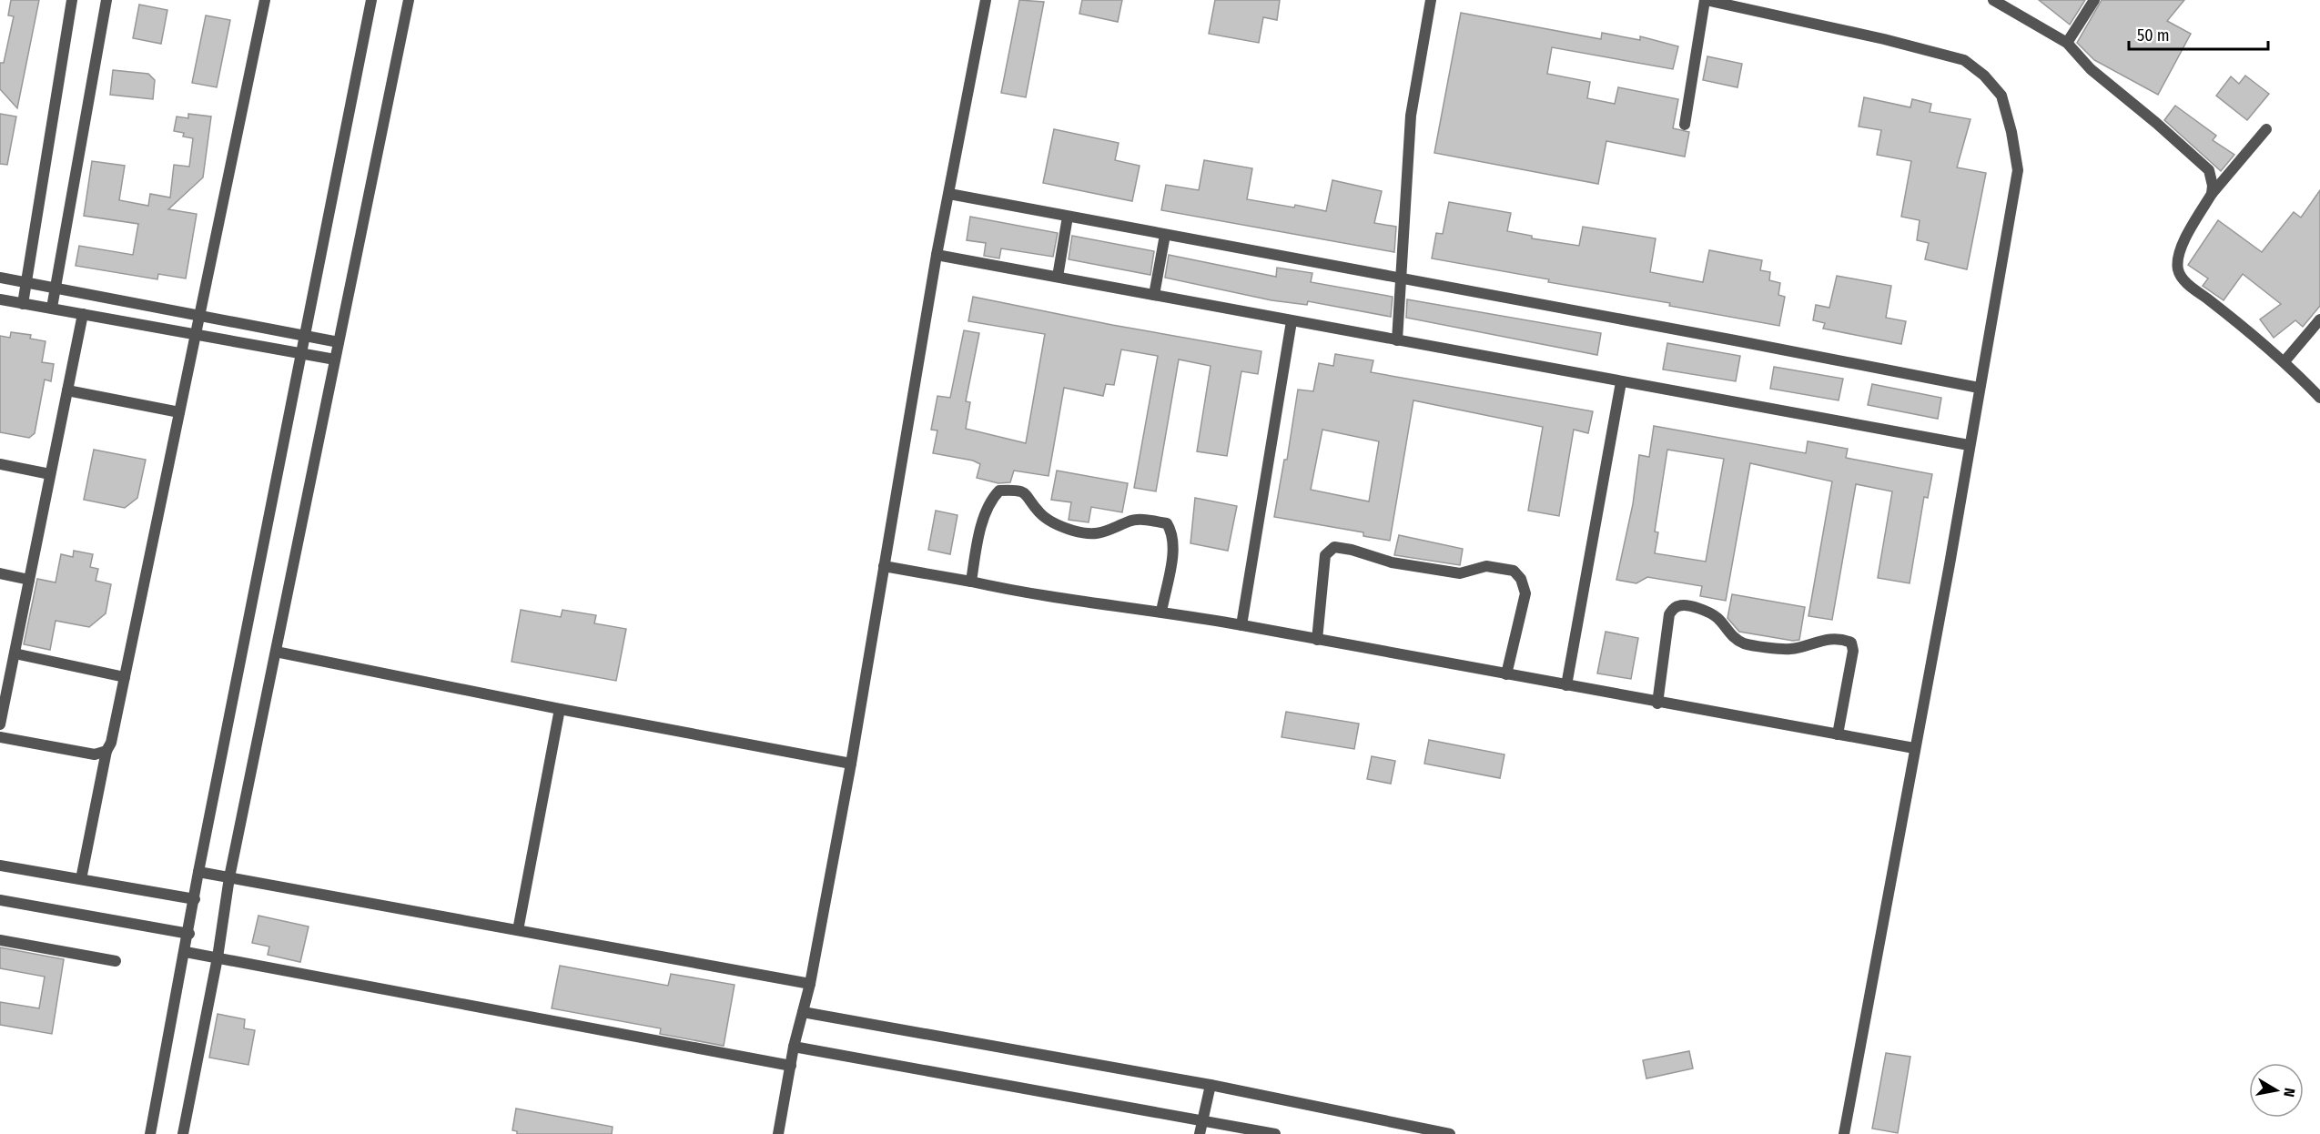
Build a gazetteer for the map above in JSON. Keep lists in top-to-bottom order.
{
  "scale_bar": "50 m",
  "north": "right"
}
